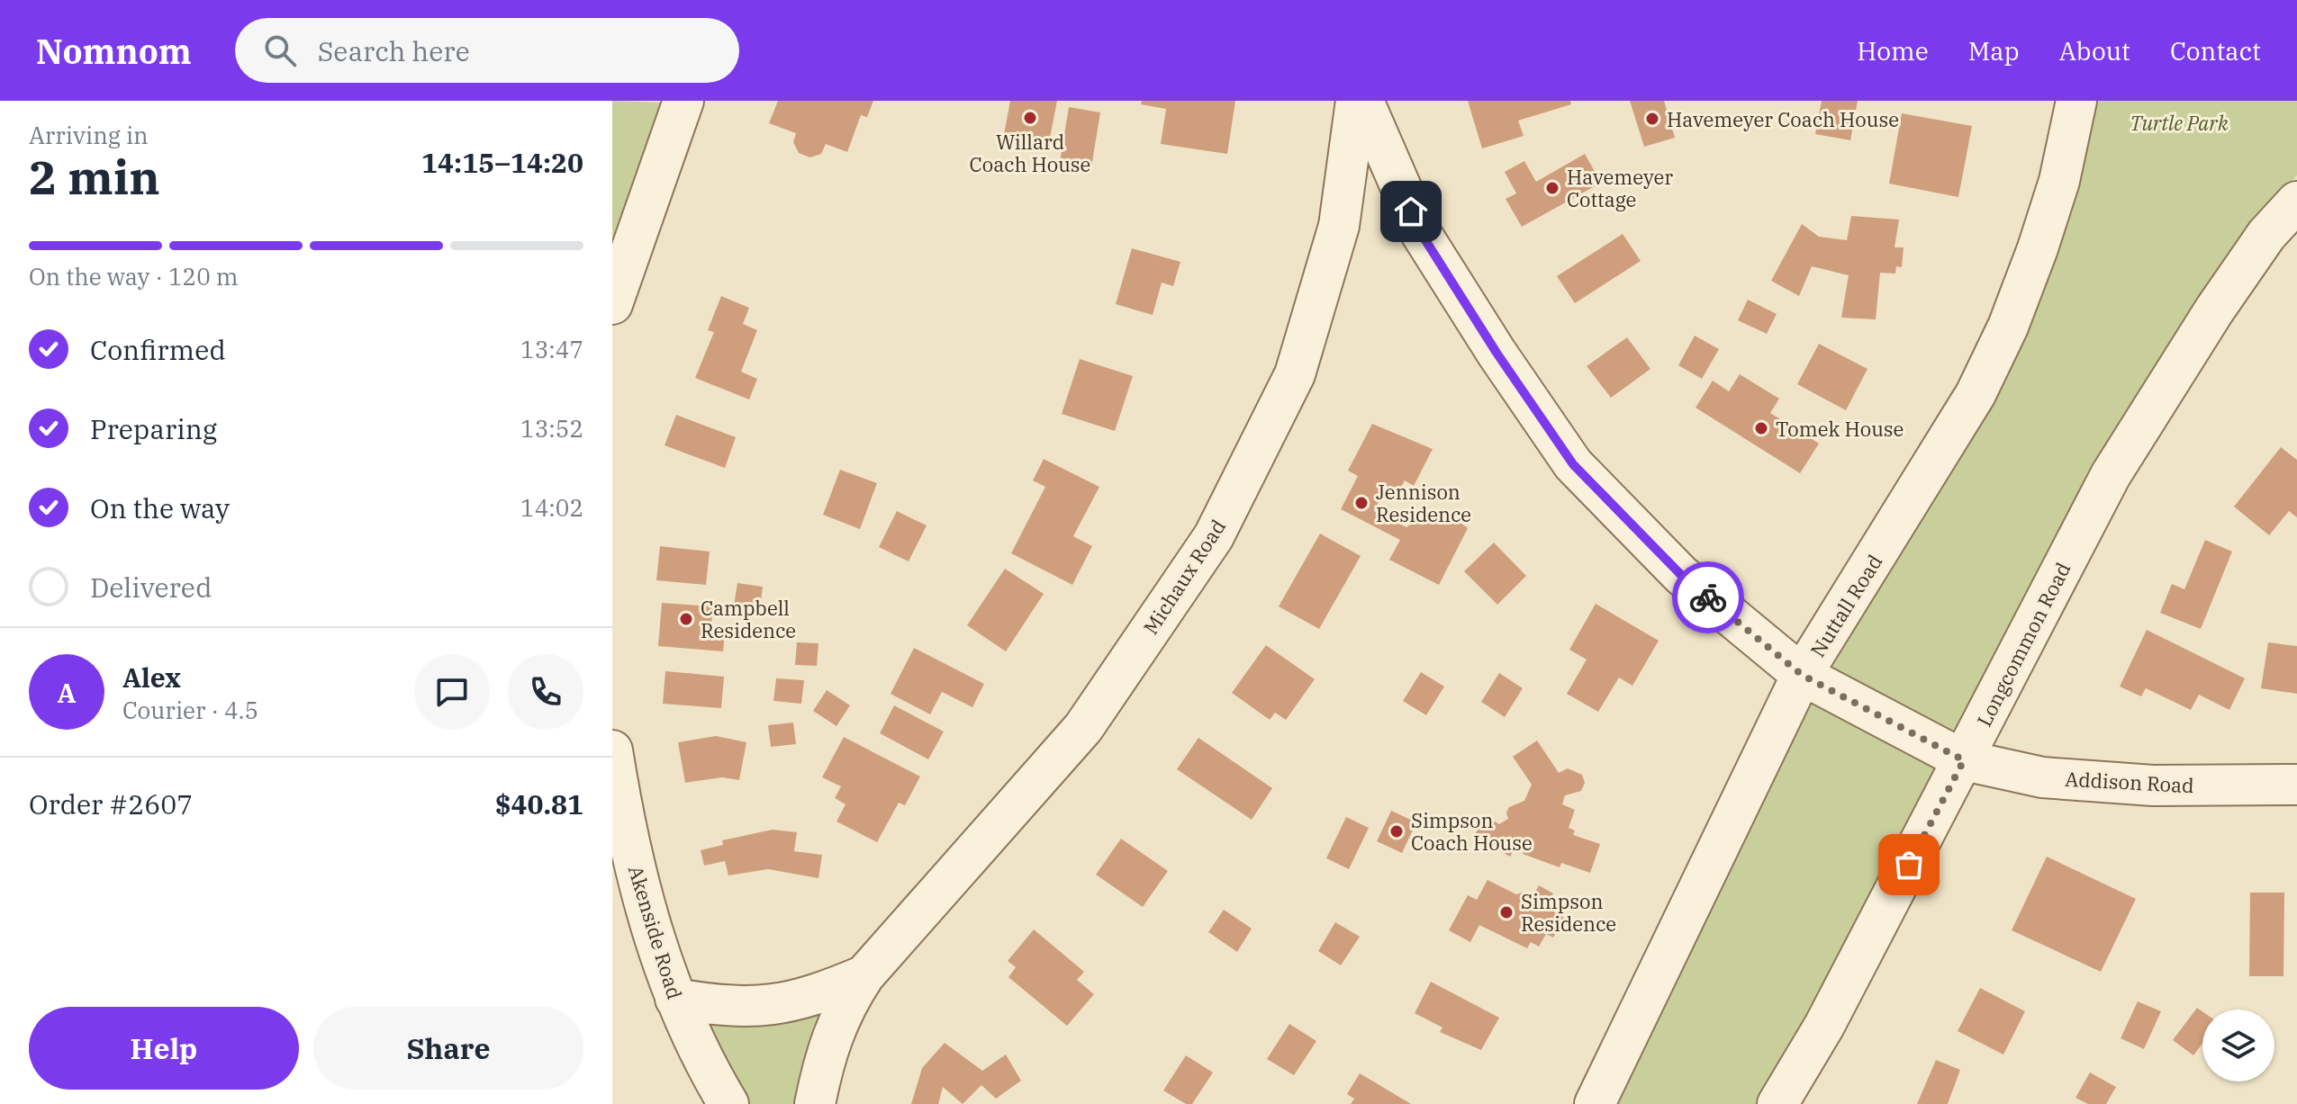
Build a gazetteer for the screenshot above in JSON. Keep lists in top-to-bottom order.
{
  "streets": {
    "street": [
      "Michaux Road",
      "Nuttall Road",
      "Longcommon Road",
      "Addison Road",
      "Akenside Road"
    ]
  },
  "crossings": [
    ["Michaux Road", "Akenside Road"],
    ["Nuttall Road", "Addison Road"],
    ["Longcommon Road", "Addison Road"]
  ],
  "parks": ["Turtle Park"],
  "places": [
    "Willard Coach House",
    "Havemeyer Coach House",
    "Havemeyer Cottage",
    "Tomek House",
    "Jennison Residence",
    "Campbell Residence",
    "Simpson Coach House",
    "Simpson Residence"
  ],
  "page": {
    "header": "Nomnom",
    "search": "Search here",
    "nav": [
      "Home",
      "Map",
      "About",
      "Contact"
    ],
    "heading": ["2 min", "Arriving in", "14:15–14:20"],
    "panel": [
      "Alex",
      "Courier · 4.5",
      "Order #2607",
      "$40.81"
    ],
    "bar": "On the way · 120 m",
    "list": [
      ["Confirmed", "13:47"],
      ["Preparing", "13:52"],
      ["On the way", "14:02"],
      "Delivered"
    ],
    "round": "A",
    "buttons": ["Help", "Share"]
  }
}
